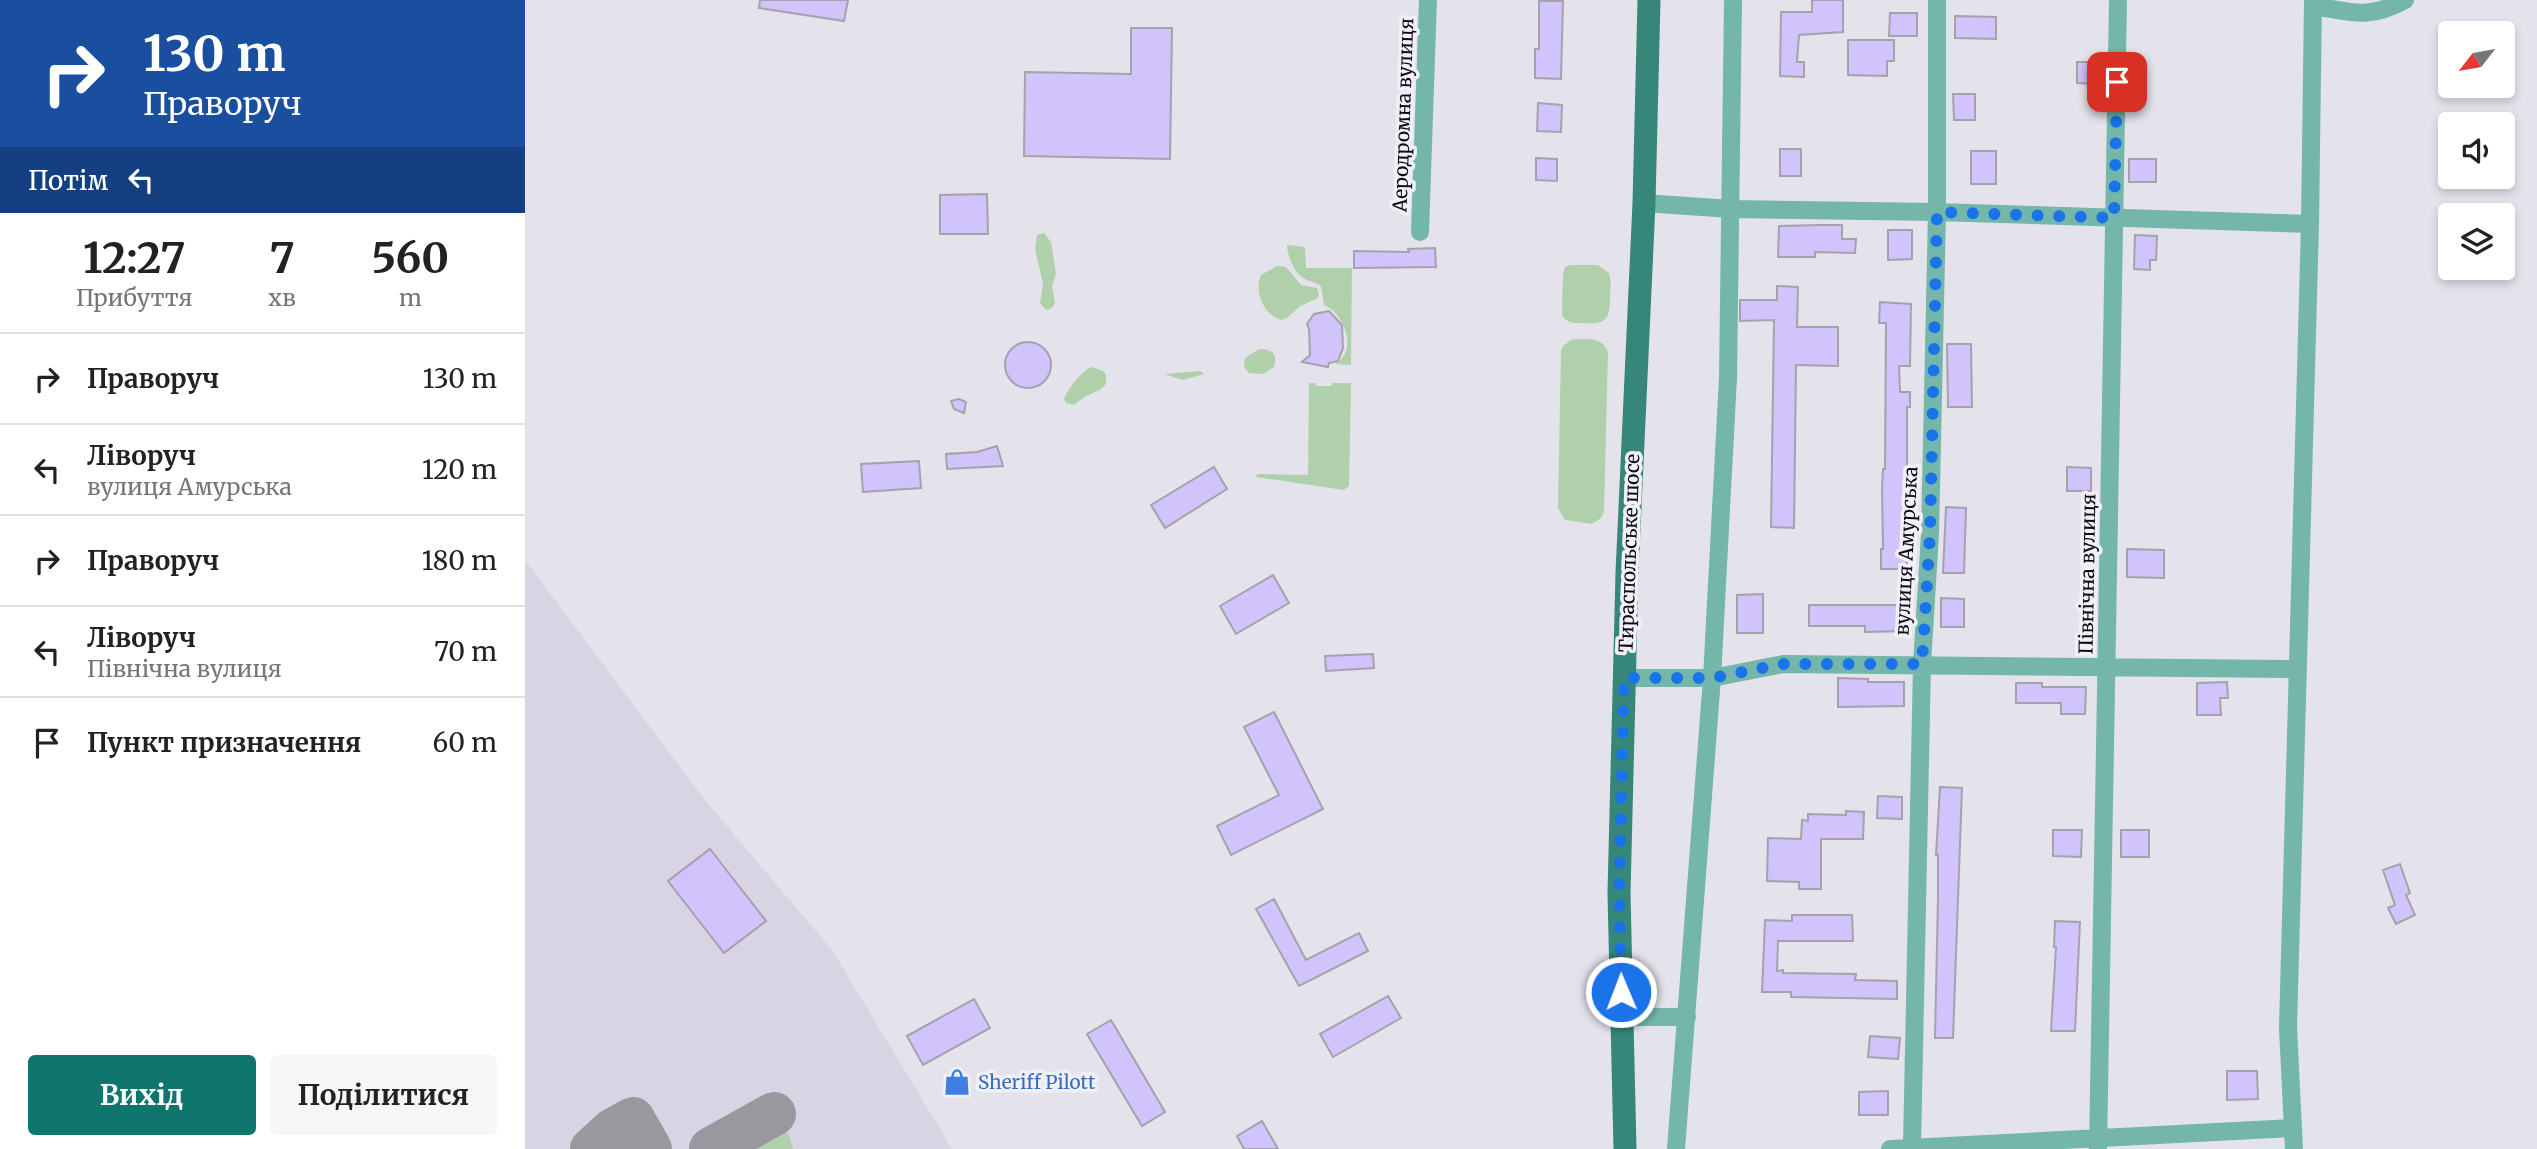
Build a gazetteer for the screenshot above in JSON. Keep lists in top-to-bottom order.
{
  "streets": {
    "main road": ["Тираспольське шосе"],
    "street": ["Аеродромна вулиця", "вулиця Амурська", "Північна вулиця"]
  },
  "places": {
    "shop": ["Sheriff Pilott"]
  },
  "north": "bottom left",
  "page": {
    "turn": ["130 m", "Праворуч"],
    "then": "Потім",
    "eta": [
      "12:27",
      "Прибуття",
      "7",
      "хв",
      "560",
      "m"
    ],
    "list": [
      {
        "name": "Праворуч",
        "value": "130 m"
      },
      {
        "name": "Ліворуч",
        "note": "вулиця Амурська",
        "value": "120 m"
      },
      {
        "name": "Праворуч",
        "value": "180 m"
      },
      {
        "name": "Ліворуч",
        "note": "Північна вулиця",
        "value": "70 m"
      },
      {
        "name": "Пункт призначення",
        "value": "60 m"
      }
    ],
    "buttons": ["Вихід", "Поділитися"]
  }
}
